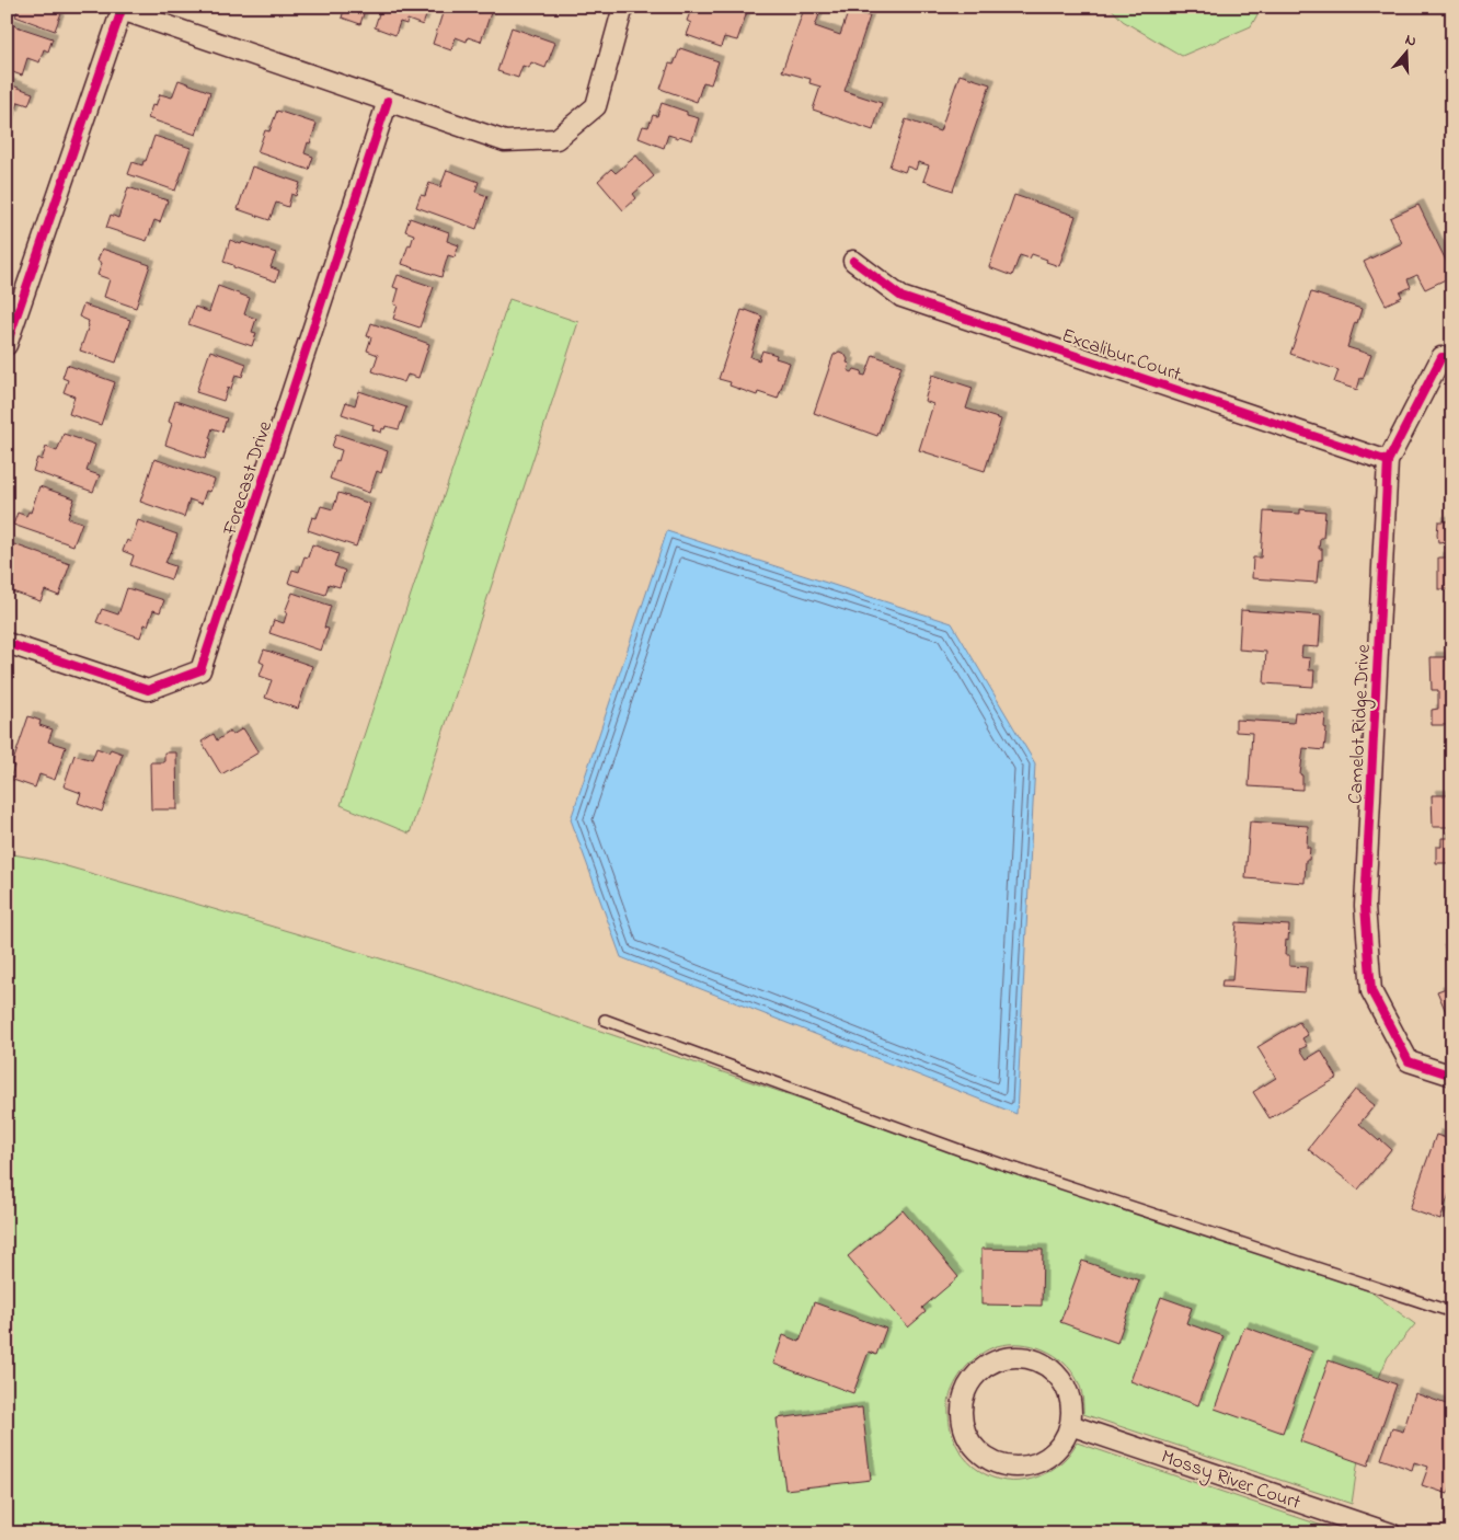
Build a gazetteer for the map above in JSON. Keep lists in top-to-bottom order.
{
  "streets": {
    "street": [
      "Excalibur Court",
      "Forecast Drive",
      "Camelot Ridge Drive",
      "Mossy River Court"
    ]
  },
  "crossings": [
    ["Excalibur Court", "Camelot Ridge Drive"]
  ],
  "north": "top"
}
